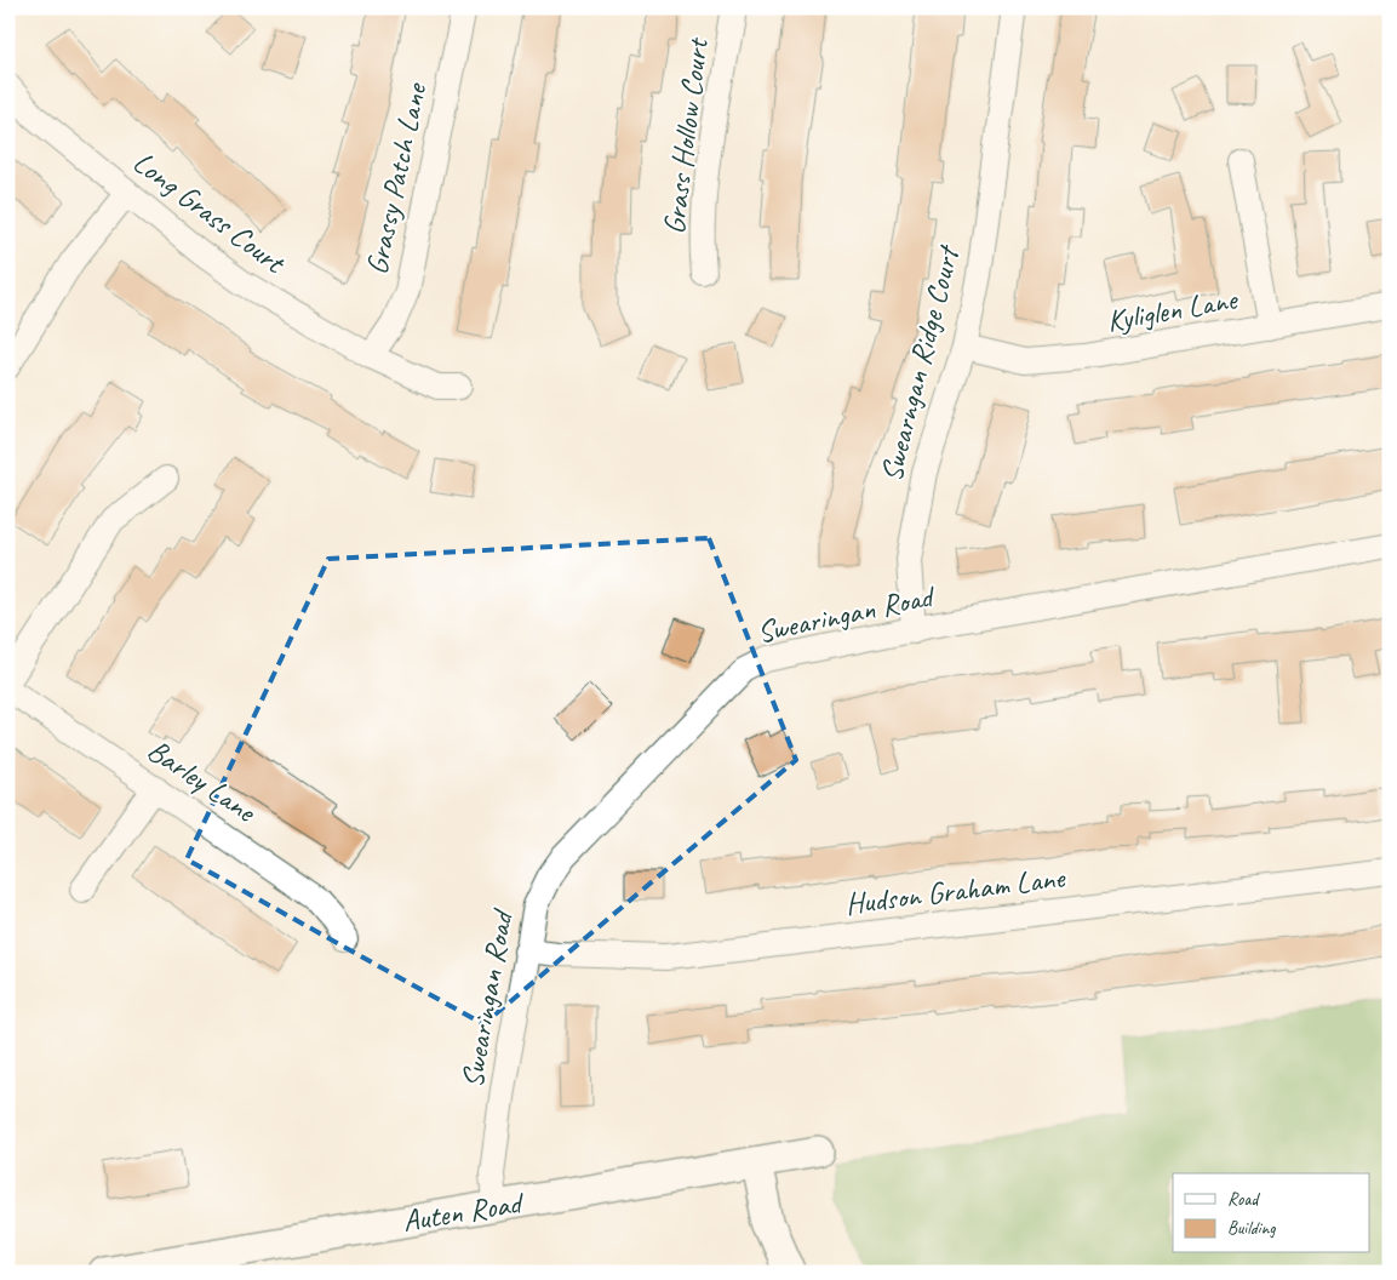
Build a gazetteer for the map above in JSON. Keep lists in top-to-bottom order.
{
  "streets": {
    "street": [
      "Grass Hollow Court",
      "Grassy Patch Lane",
      "Long Grass Court",
      "Kyliglen Lane",
      "Swearngan Ridge Court",
      "Swearingan Road",
      "Barley Lane",
      "Hudson Graham Lane",
      "Auten Road"
    ]
  },
  "crossings": [
    ["Grassy Patch Lane", "Long Grass Court"],
    ["Kyliglen Lane", "Swearngan Ridge Court"],
    ["Swearngan Ridge Court", "Swearingan Road"],
    ["Swearingan Road", "Hudson Graham Lane"],
    ["Swearingan Road", "Auten Road"]
  ],
  "legend": ["Road", "Building"]
}
